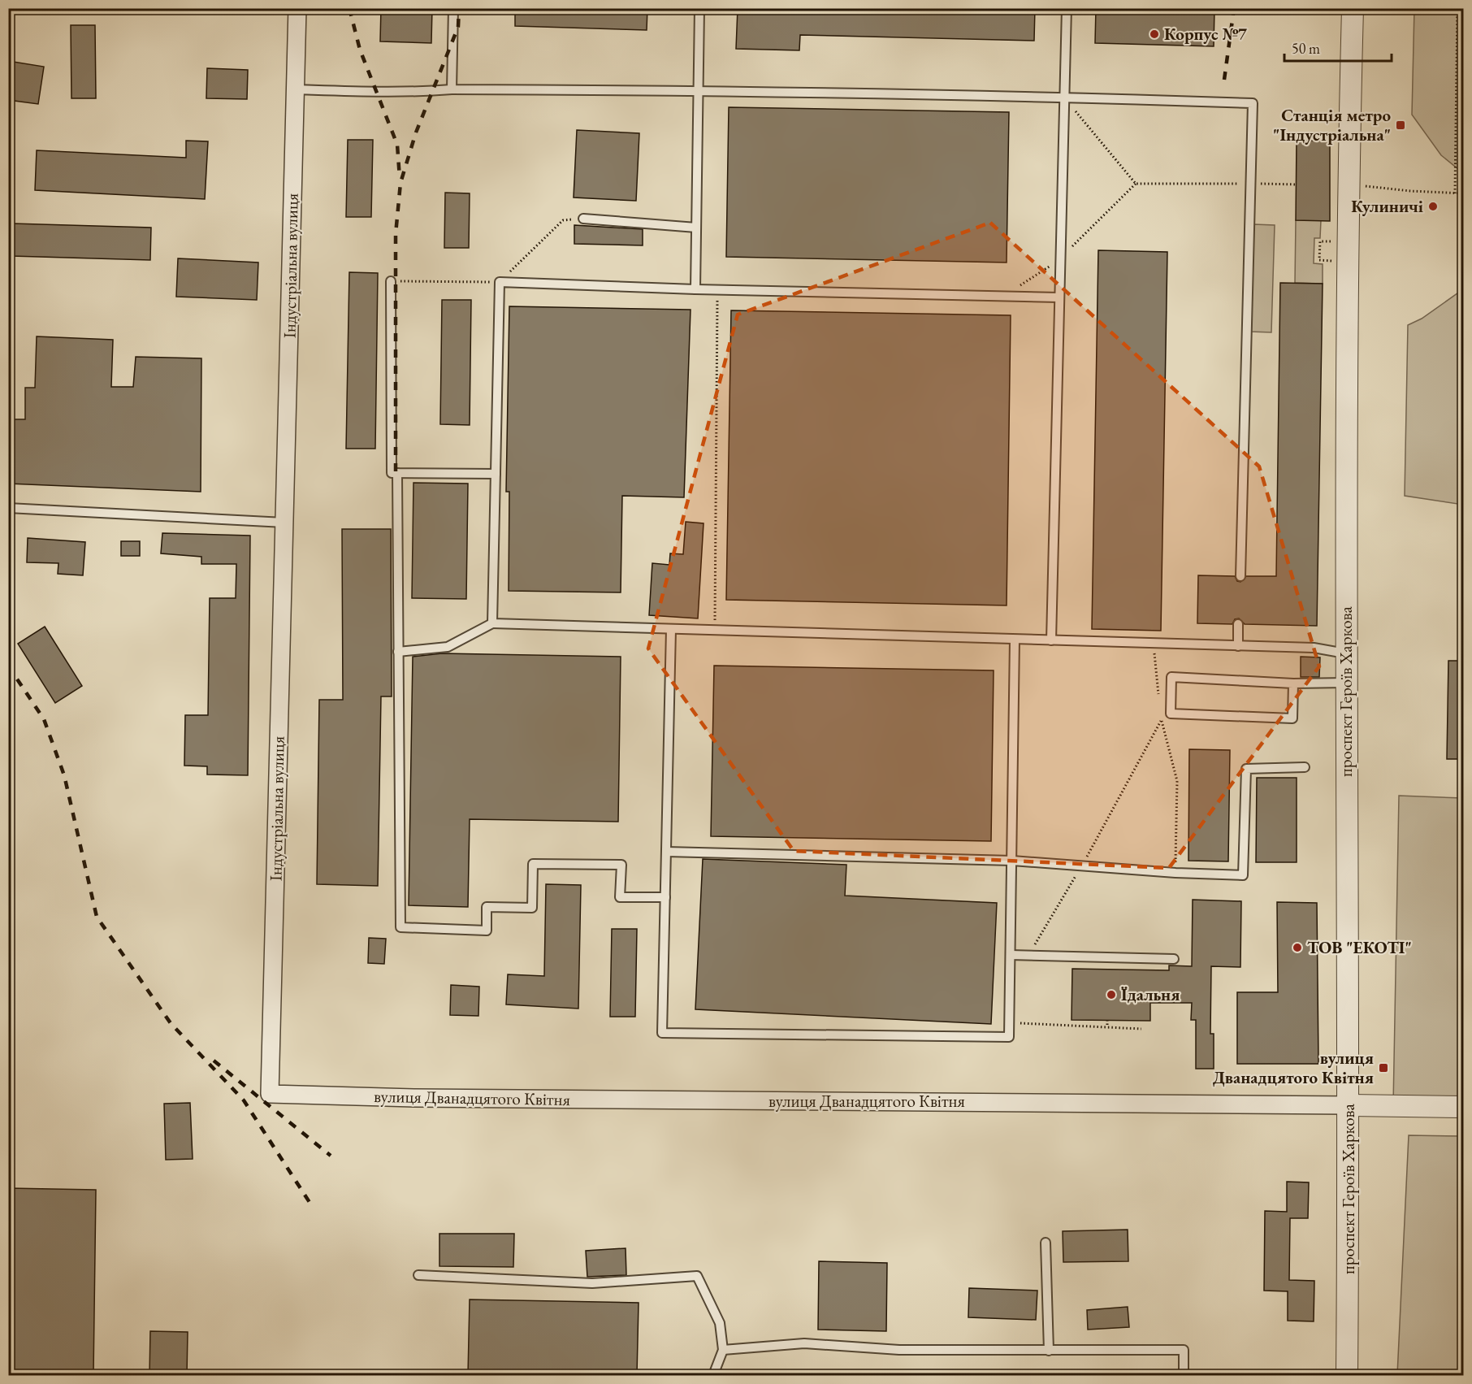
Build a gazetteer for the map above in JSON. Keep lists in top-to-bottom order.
{
  "streets": {
    "street": ["Індустріальна вулиця", "проспект Героїв Харкова", "вулиця Дванадцятого Квітня"]
  },
  "crossings": [
    ["Індустріальна вулиця", "вулиця Дванадцятого Квітня"],
    ["проспект Героїв Харкова", "вулиця Дванадцятого Квітня"]
  ],
  "places": {
    "other": [
      "Корпус №7",
      "Кулиничі",
      "ТОВ \"ЕКОТI\"",
      "Їдальня"
    ],
    "transit": ["Станція метро \"Індустріальна\"", "вулиця Дванадцятого Квітня"]
  },
  "scale_bar": "50 m"
}
